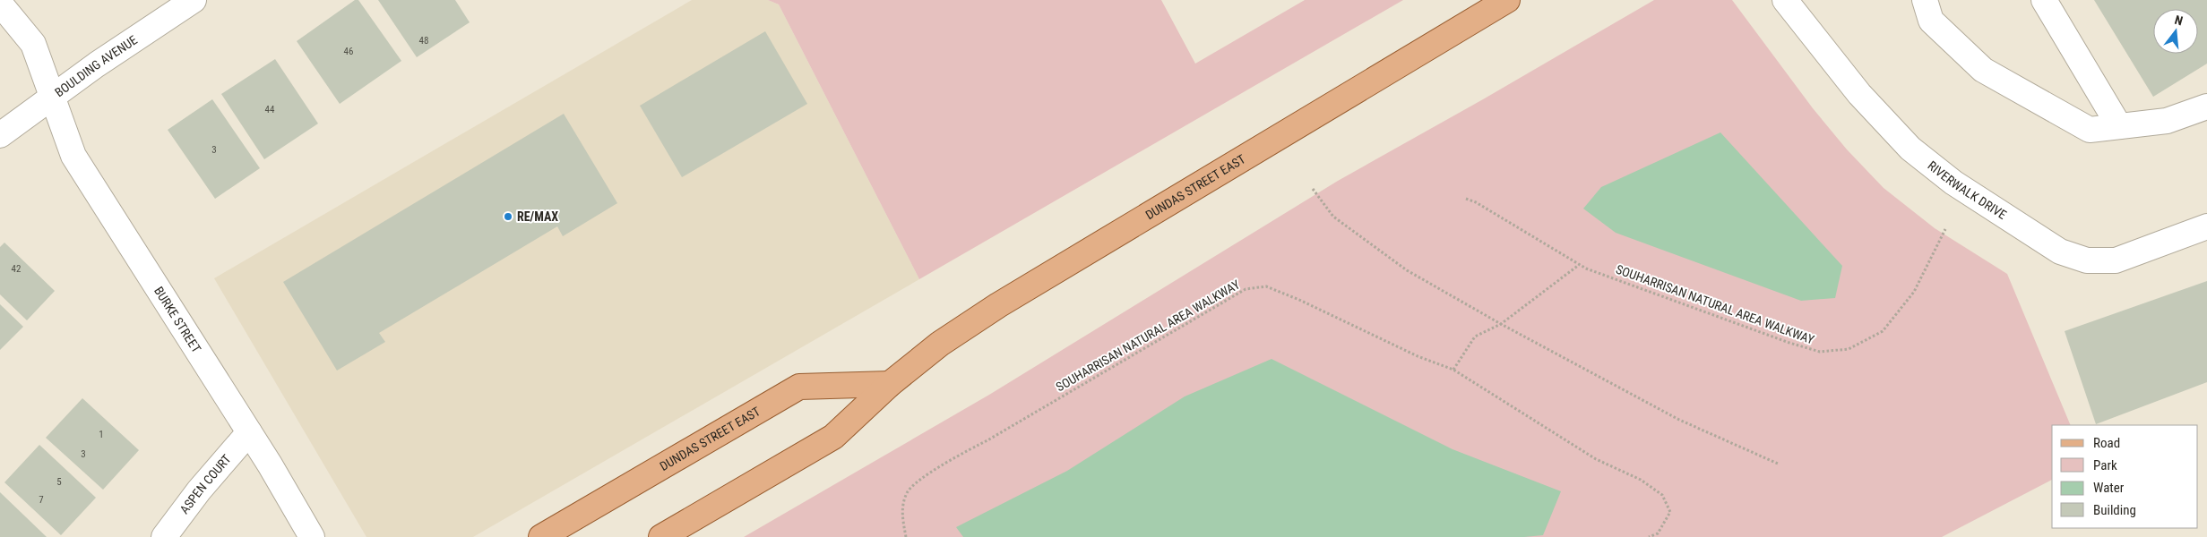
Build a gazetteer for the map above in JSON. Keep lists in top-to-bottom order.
{
  "streets": {
    "main road": ["DUNDAS STREET EAST"],
    "street": [
      "BOULDING AVENUE",
      "RIVERWALK DRIVE",
      "BURKE STREET",
      "ASPEN COURT"
    ],
    "path": ["SOUHARRISAN NATURAL AREA WALKWAY"]
  },
  "crossings": [
    ["BOULDING AVENUE", "BURKE STREET"],
    ["BURKE STREET", "ASPEN COURT"]
  ],
  "places": ["RE/MAX"],
  "house_numbers": [
    "48",
    "46",
    "44",
    "3",
    "42",
    "1",
    "3",
    "5",
    "7"
  ],
  "legend": [
    "Road",
    "Park",
    "Water",
    "Building"
  ],
  "north": "top"
}
